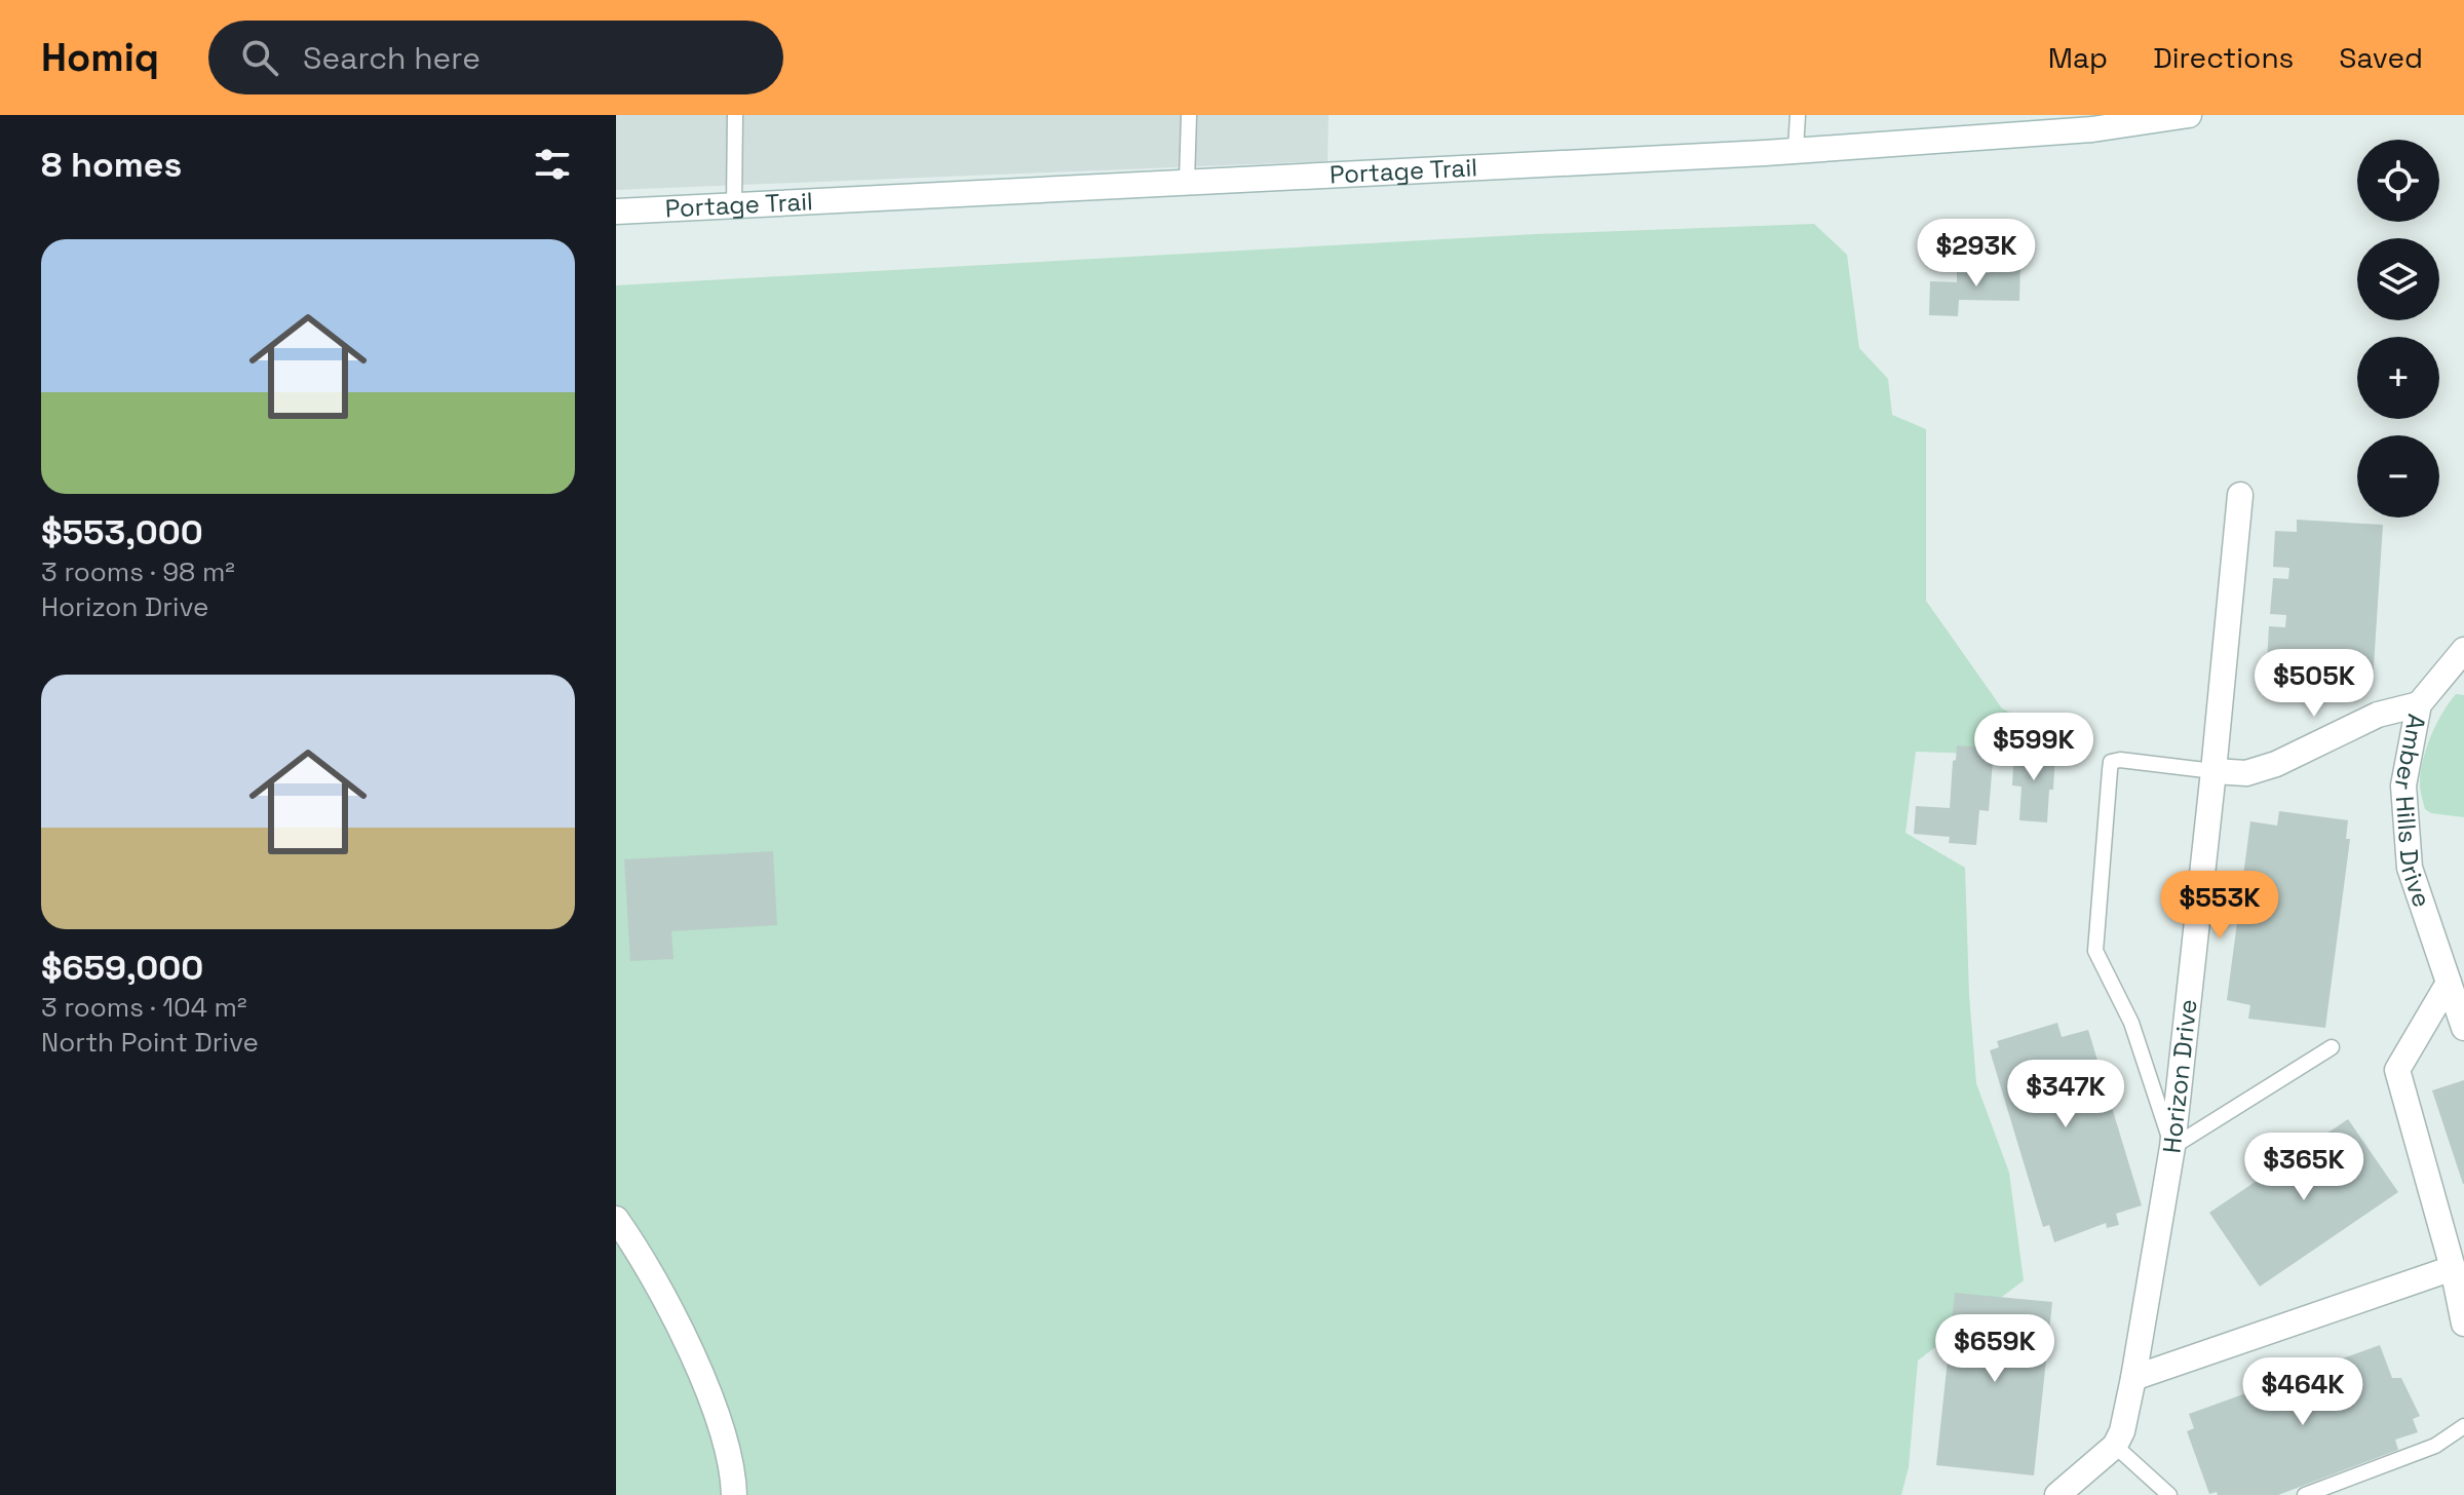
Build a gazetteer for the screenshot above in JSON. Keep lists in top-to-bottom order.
{
  "streets": {
    "street": ["Portage Trail", "Amber Hills Drive", "Horizon Drive"]
  },
  "page": {
    "header": "Homiq",
    "search": "Search here",
    "nav": ["Map", "Directions", "Saved"],
    "heading": "8 homes",
    "map_buttons": ["+", "−"],
    "list": [
      {
        "name": "$553,000",
        "note": "3 rooms · 98 m² · Horizon Drive"
      },
      {
        "name": "$659,000",
        "note": "3 rooms · 104 m² · North Point Drive"
      }
    ],
    "price": [
      "$293K",
      "$505K",
      "$599K",
      "$553K",
      "$347K",
      "$365K",
      "$659K",
      "$464K"
    ]
  }
}
